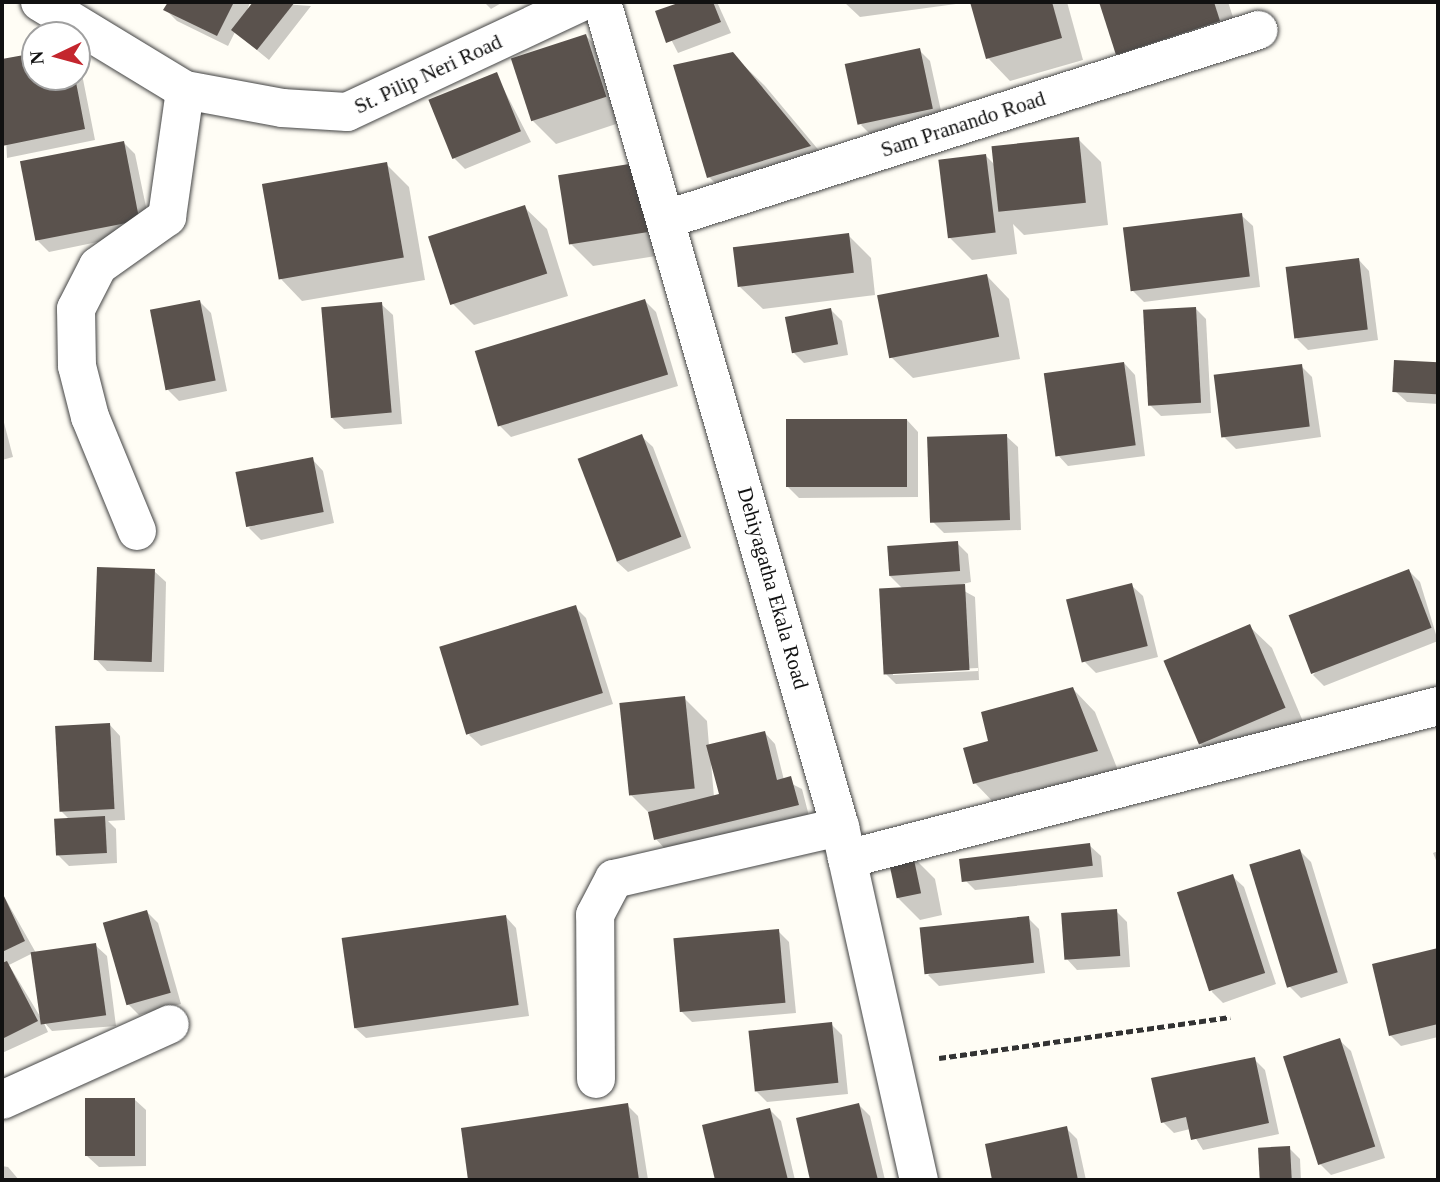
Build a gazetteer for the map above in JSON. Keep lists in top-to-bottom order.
{
  "streets": {
    "street": ["St. Pilip Neri Road", "Sam Pranando Road", "Dehiyagatha Ekala Road"]
  },
  "crossings": [
    ["Sam Pranando Road", "Dehiyagatha Ekala Road"]
  ],
  "north": "left"
}
